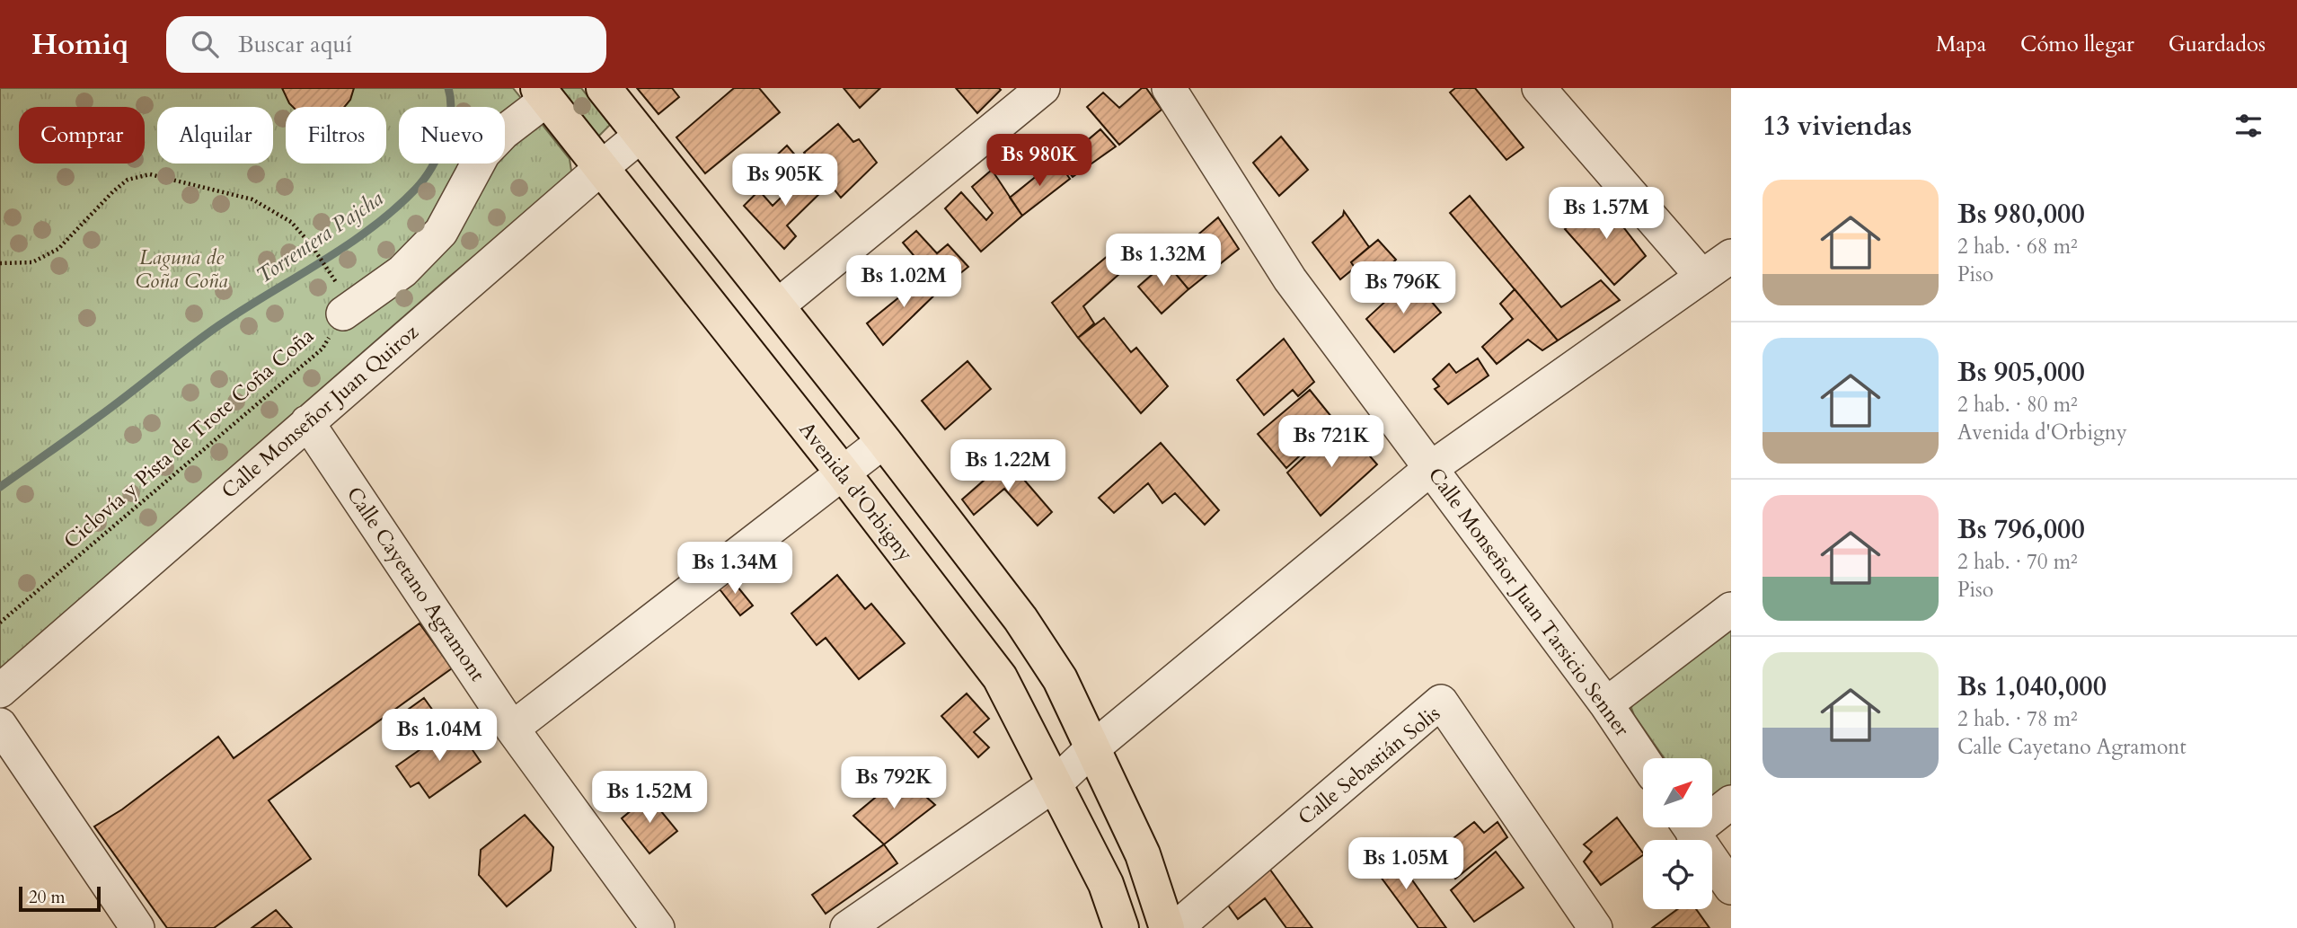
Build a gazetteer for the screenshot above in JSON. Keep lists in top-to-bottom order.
{
  "streets": {
    "main road": ["Avenida d'Orbigny"],
    "street": [
      "Calle Monseñor Juan Quiroz",
      "Calle Cayetano Agramont",
      "Calle Monseñor Juan Tarsicio Senner",
      "Calle Sebastián Solis"
    ],
    "path": ["Ciclovía y Pista de Trote Coña Coña"]
  },
  "crossings": [
    ["Calle Monseñor Juan Quiroz", "Avenida d'Orbigny"],
    ["Calle Monseñor Juan Quiroz", "Calle Cayetano Agramont"]
  ],
  "water": ["Torrentera Pajcha"],
  "parks": ["Laguna de Coña Coña"],
  "scale_bar": "20 m",
  "north": "top right",
  "page": {
    "header": "Homiq",
    "search": "Buscar aquí",
    "nav": ["Mapa", "Cómo llegar", "Guardados"],
    "heading": "13 viviendas",
    "chip": [
      "Comprar",
      "Alquilar",
      "Filtros",
      "Nuevo"
    ],
    "price": [
      "Bs 980K",
      "Bs 905K",
      "Bs 1.57M",
      "Bs 1.32M",
      "Bs 1.02M",
      "Bs 796K",
      "Bs 721K",
      "Bs 1.22M",
      "Bs 1.34M",
      "Bs 1.04M",
      "Bs 792K",
      "Bs 1.52M",
      "Bs 1.05M"
    ],
    "list": [
      {
        "name": "Bs 980,000",
        "note": "2 hab. · 68 m² · Piso"
      },
      {
        "name": "Bs 905,000",
        "note": "2 hab. · 80 m² · Avenida d'Orbigny"
      },
      {
        "name": "Bs 796,000",
        "note": "2 hab. · 70 m² · Piso"
      },
      {
        "name": "Bs 1,040,000",
        "note": "2 hab. · 78 m² · Calle Cayetano Agramont"
      }
    ],
    "scale": "20 m"
  }
}
